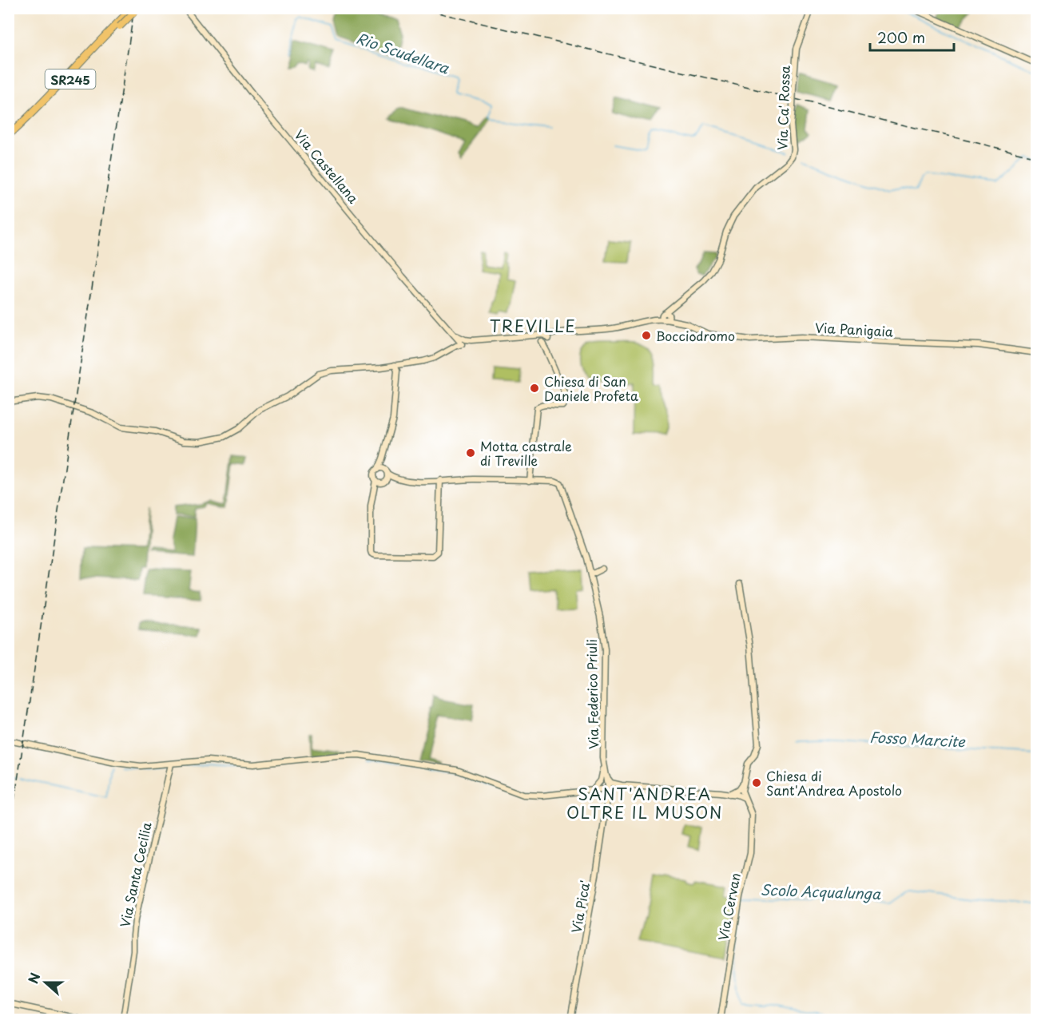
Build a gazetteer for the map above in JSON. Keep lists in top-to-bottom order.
{
  "streets": {
    "highway": ["SR245"],
    "street": [
      "Via Ca' Rossa",
      "Via Castellana",
      "Via Panigaia",
      "Via Federico Priuli",
      "Via Santa Cecilia",
      "Via Pica'",
      "Via Cervan"
    ]
  },
  "crossings": [
    ["Via Ca' Rossa", "Via Panigaia"],
    ["Via Federico Priuli", "Via Pica'"]
  ],
  "districts": ["TREVILLE", "SANT'ANDREA OLTRE IL MUSON"],
  "water": ["Rio Scudellara", "Fosso Marcite", "Scolo Acqualunga"],
  "places": [
    "Bocciodromo",
    "Chiesa di San Daniele Profeta",
    "Motta castrale di Treville",
    "Chiesa di Sant'Andrea Apostolo"
  ],
  "scale_bar": "200 m",
  "north": "left"
}
